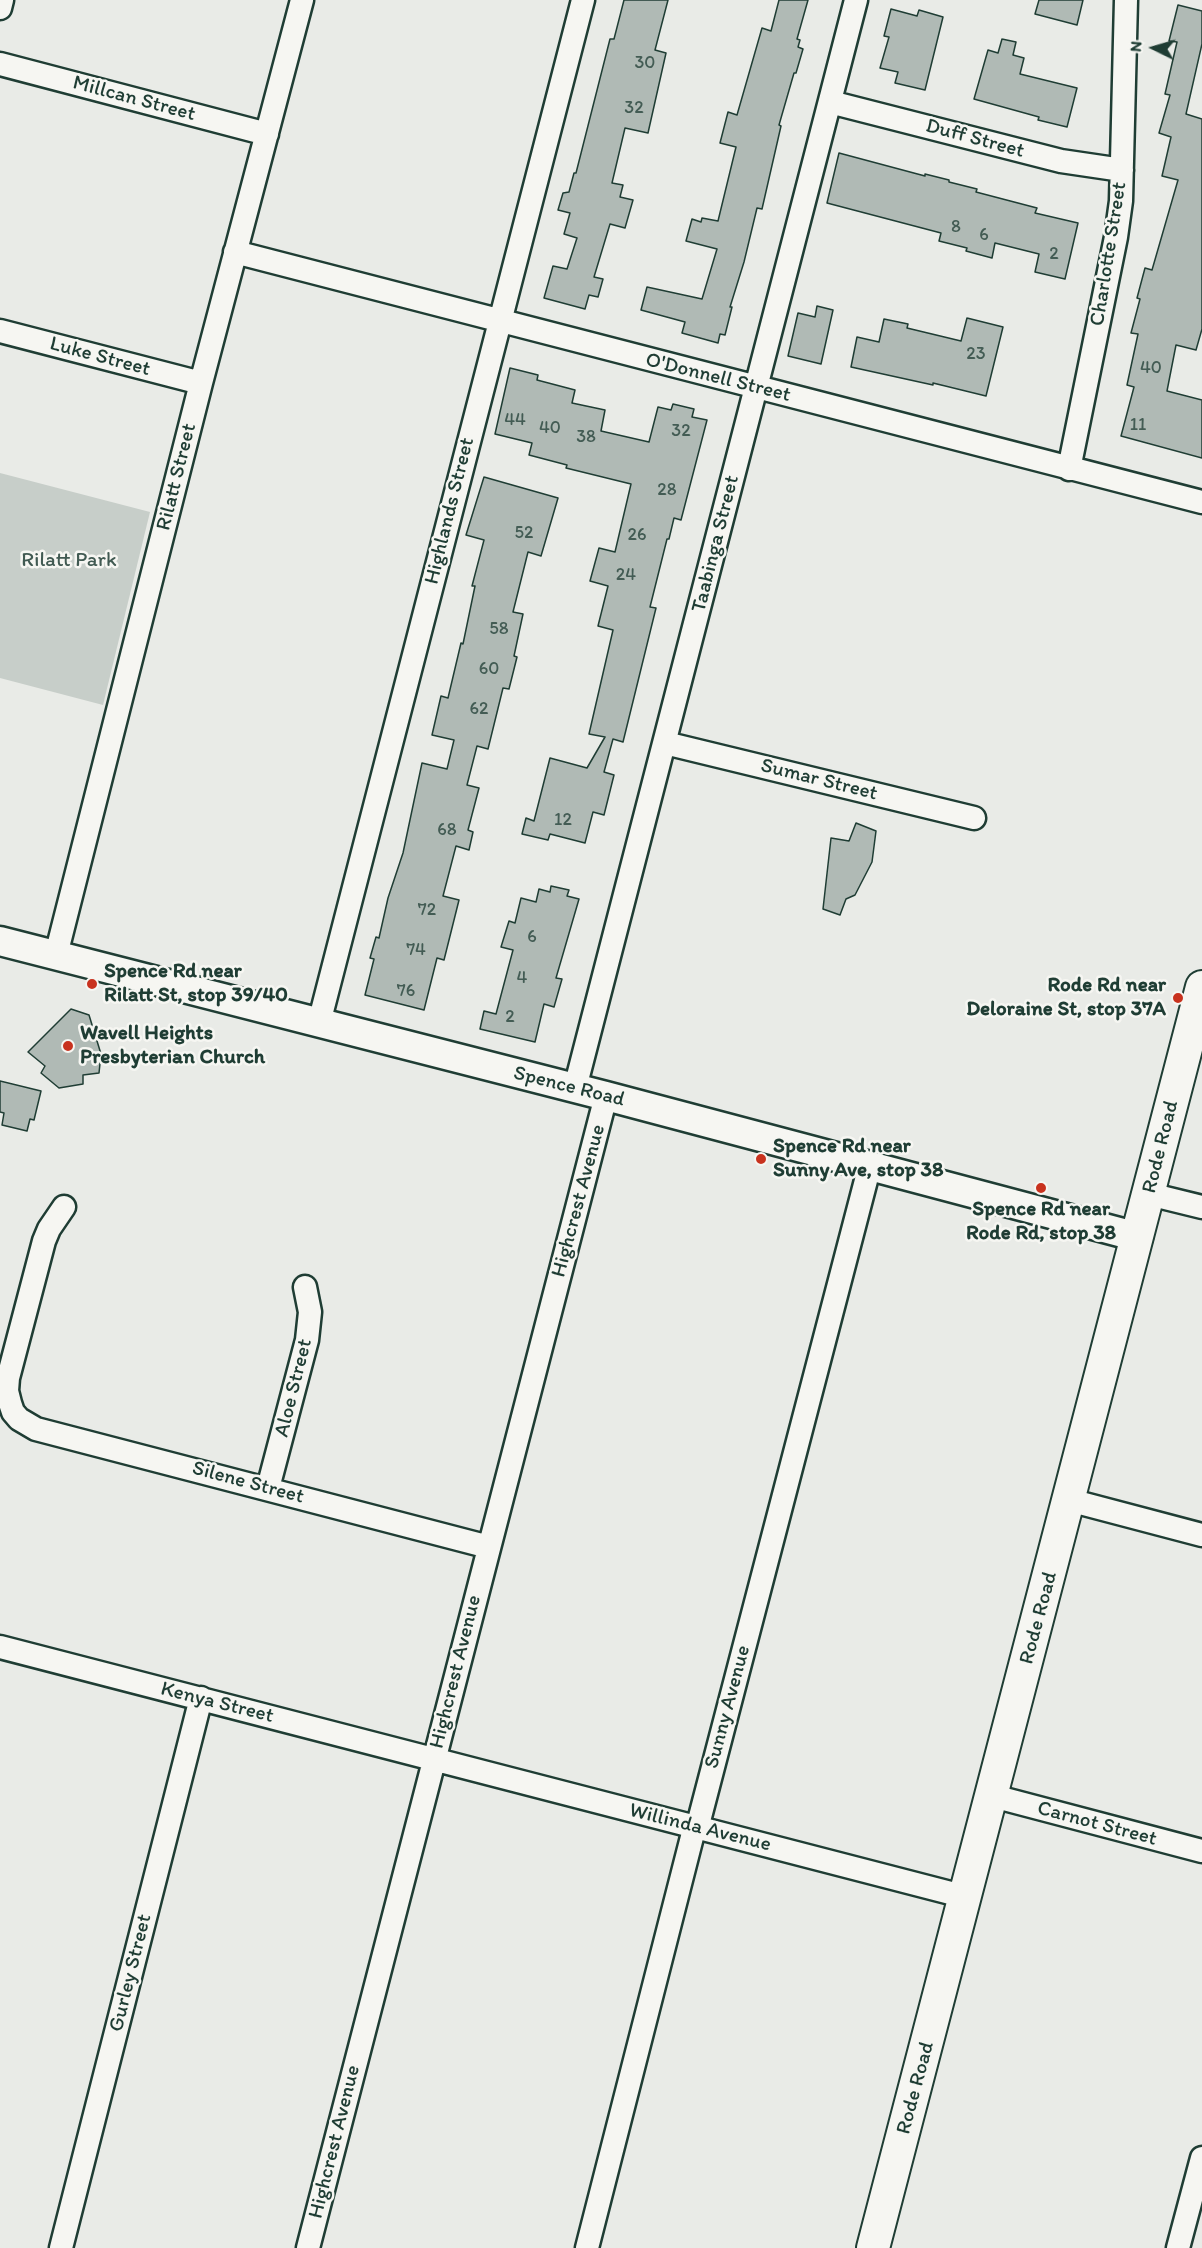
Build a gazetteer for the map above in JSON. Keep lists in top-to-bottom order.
{
  "streets": {
    "main road": ["Rode Road"],
    "street": [
      "Millcan Street",
      "Duff Street",
      "Charlotte Street",
      "Luke Street",
      "O'Donnell Street",
      "Rilatt Street",
      "Highlands Street",
      "Taabinga Street",
      "Sumar Street",
      "Spence Road",
      "Highcrest Avenue",
      "Aloe Street",
      "Silene Street",
      "Kenya Street",
      "Sunny Avenue",
      "Carnot Street",
      "Willinda Avenue",
      "Gurley Street"
    ]
  },
  "crossings": [
    ["Millcan Street", "Rilatt Street"],
    ["Duff Street", "Charlotte Street"],
    ["Duff Street", "Taabinga Street"],
    ["Charlotte Street", "O'Donnell Street"],
    ["Luke Street", "Rilatt Street"],
    ["O'Donnell Street", "Rilatt Street"],
    ["O'Donnell Street", "Highlands Street"],
    ["O'Donnell Street", "Taabinga Street"],
    ["Rilatt Street", "Spence Road"],
    ["Highlands Street", "Spence Road"],
    ["Taabinga Street", "Sumar Street"],
    ["Taabinga Street", "Spence Road"],
    ["Spence Road", "Rode Road"],
    ["Spence Road", "Highcrest Avenue"],
    ["Spence Road", "Sunny Avenue"],
    ["Rode Road", "Carnot Street"],
    ["Rode Road", "Willinda Avenue"],
    ["Highcrest Avenue", "Silene Street"],
    ["Highcrest Avenue", "Kenya Street"],
    ["Highcrest Avenue", "Willinda Avenue"],
    ["Aloe Street", "Silene Street"],
    ["Kenya Street", "Willinda Avenue"],
    ["Kenya Street", "Gurley Street"],
    ["Sunny Avenue", "Willinda Avenue"]
  ],
  "parks": ["Rilatt Park"],
  "places": [
    "Spence Rd near Rilatt St, stop 39/40",
    "Rode Rd near Deloraine St, stop 37A",
    "Wavell Heights Presbyterian Church",
    "Spence Rd near Sunny Ave, stop 38",
    "Spence Rd near Rode Rd, stop 38"
  ],
  "house_numbers": [
    "30",
    "32",
    "8",
    "6",
    "2",
    "23",
    "40",
    "44",
    "11",
    "40",
    "32",
    "38",
    "28",
    "52",
    "26",
    "24",
    "58",
    "60",
    "62",
    "12",
    "68",
    "72",
    "6",
    "74",
    "4",
    "76",
    "2"
  ],
  "north": "left"
}
